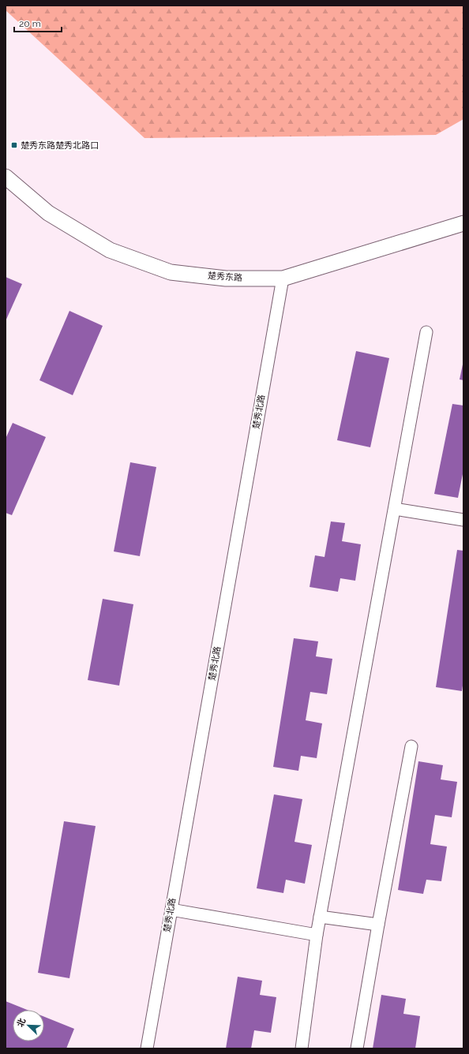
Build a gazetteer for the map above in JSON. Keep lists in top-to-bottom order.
{
  "streets": {
    "street": ["楚秀东路", "楚秀北路"]
  },
  "crossings": [
    ["楚秀东路", "楚秀北路"]
  ],
  "places": {
    "transit": ["楚秀东路楚秀北路口"]
  },
  "scale_bar": "20 m",
  "north": "top left"
}
